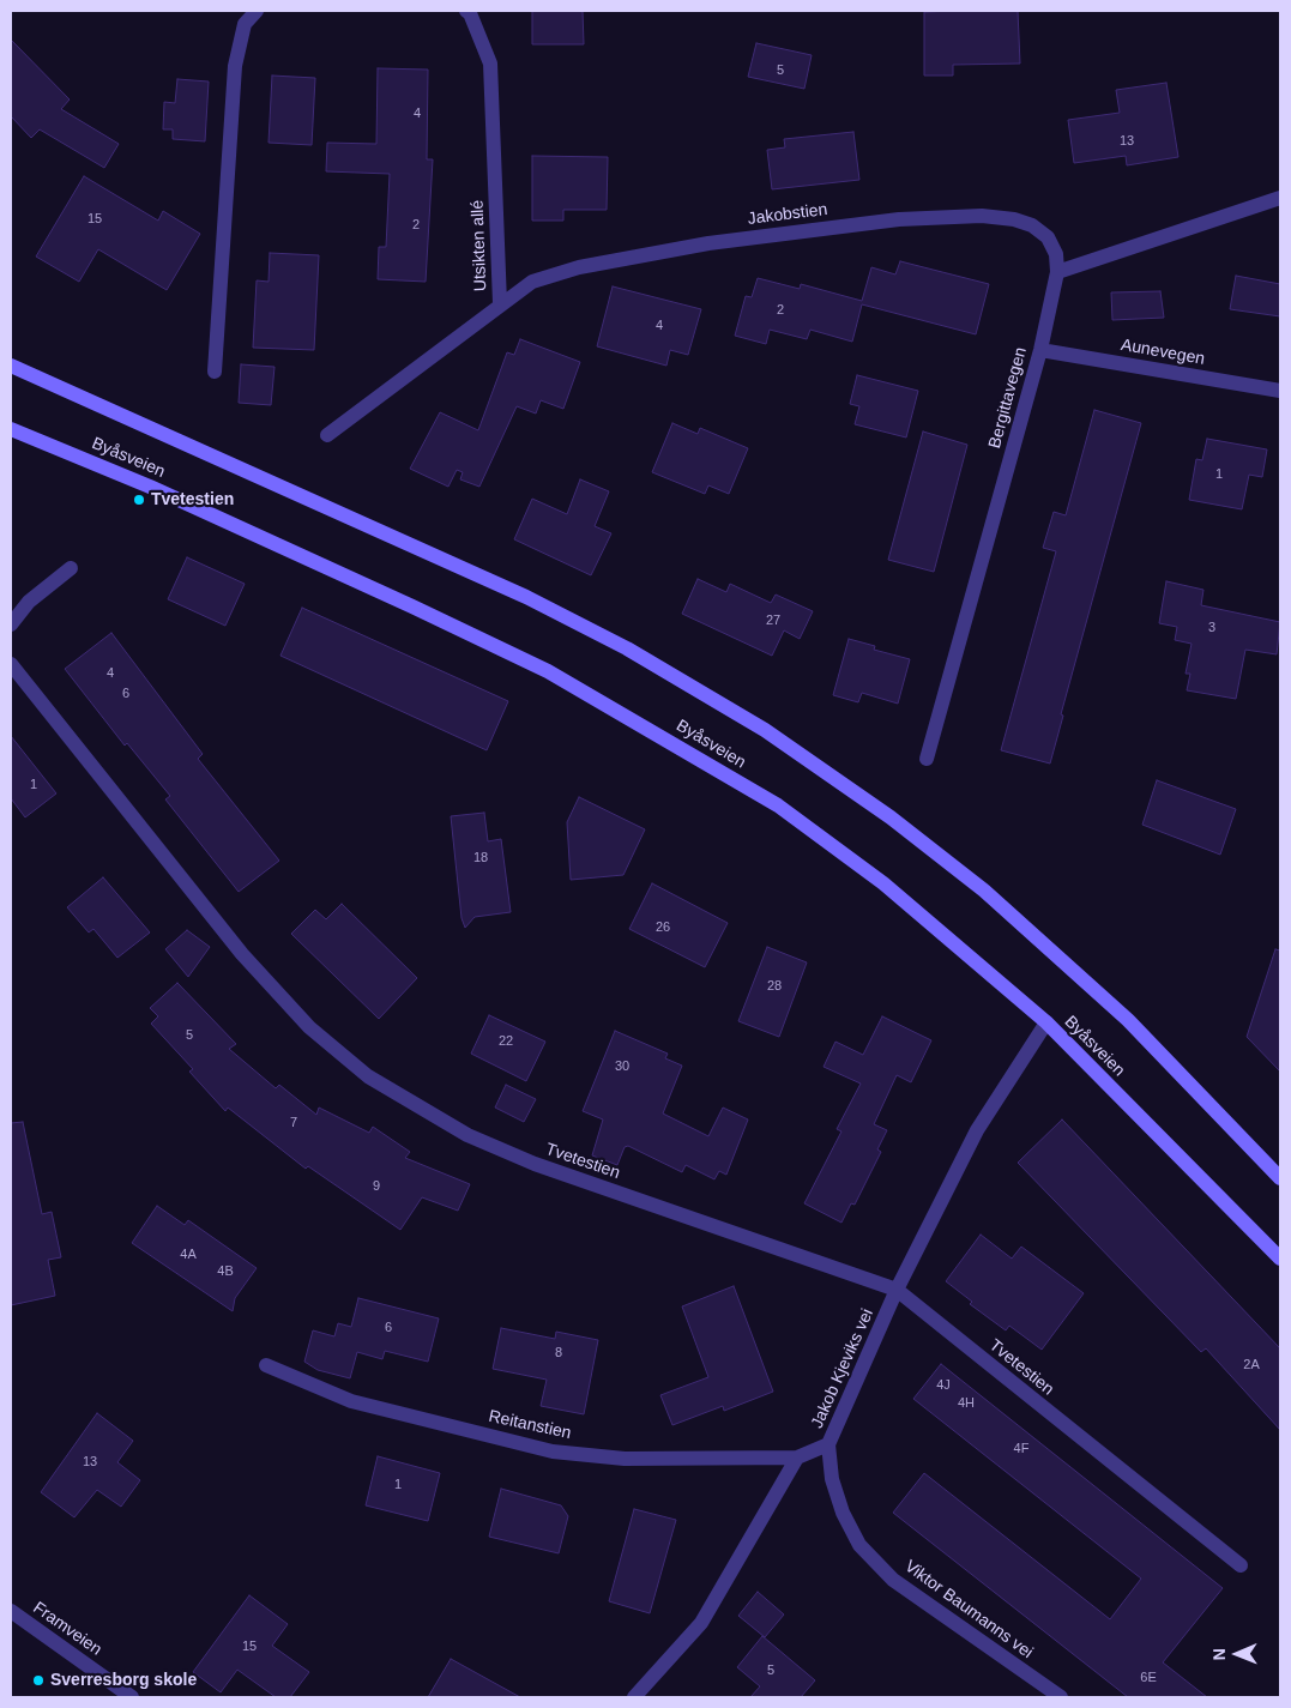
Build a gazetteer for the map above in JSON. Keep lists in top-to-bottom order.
{
  "streets": {
    "main road": ["Byåsveien"],
    "street": [
      "Jakobstien",
      "Utsikten allé",
      "Aunevegen",
      "Bergittavegen",
      "Tvetestien",
      "Jakob Kjeviks vei",
      "Reitanstien",
      "Viktor Baumanns vei",
      "Framveien"
    ]
  },
  "crossings": [
    ["Jakobstien", "Utsikten allé"],
    ["Jakobstien", "Bergittavegen"],
    ["Aunevegen", "Bergittavegen"],
    ["Byåsveien", "Jakob Kjeviks vei"],
    ["Tvetestien", "Jakob Kjeviks vei"],
    ["Jakob Kjeviks vei", "Reitanstien"],
    ["Jakob Kjeviks vei", "Viktor Baumanns vei"]
  ],
  "places": ["Tvetestien", "Sverresborg skole"],
  "house_numbers": [
    "5",
    "4",
    "13",
    "15",
    "2",
    "2",
    "4",
    "1",
    "27",
    "3",
    "4",
    "6",
    "1",
    "18",
    "26",
    "28",
    "5",
    "22",
    "30",
    "7",
    "9",
    "4A",
    "4B",
    "6",
    "8",
    "2A",
    "4J",
    "4H",
    "4F",
    "13",
    "1",
    "15",
    "5",
    "6E"
  ],
  "north": "left"
}
